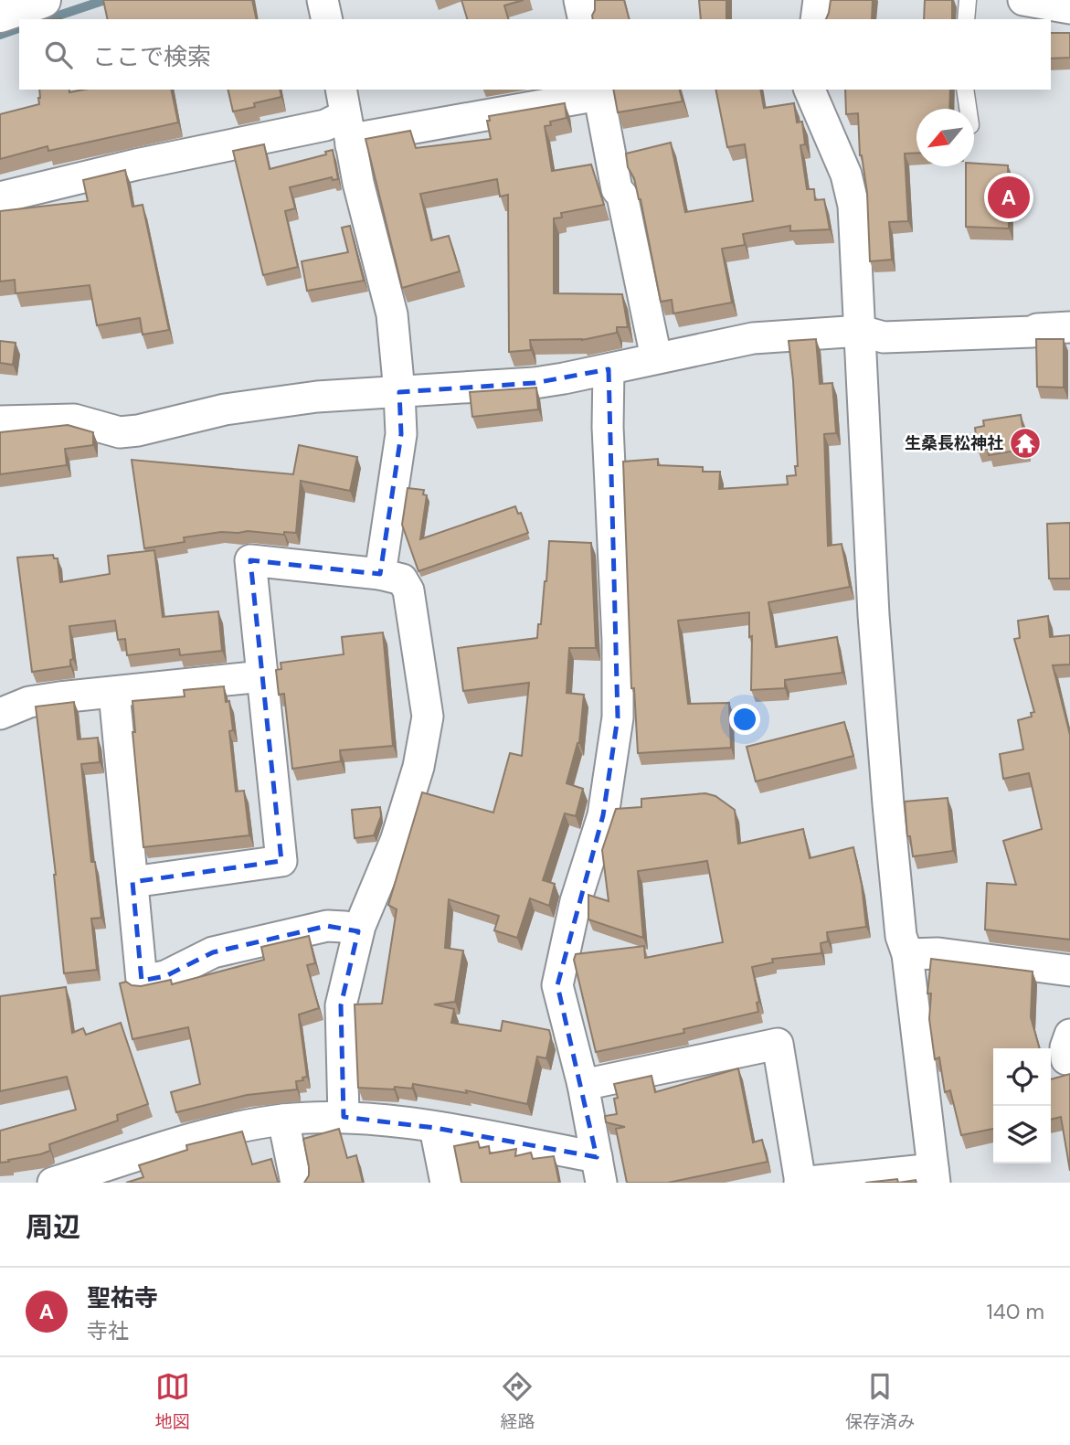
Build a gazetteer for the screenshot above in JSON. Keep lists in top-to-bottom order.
{
  "places": {
    "temple": ["生桑長松神社"]
  },
  "north": "bottom left",
  "page": {
    "search": "ここで検索",
    "pins": "A",
    "heading": "周辺",
    "list": [
      {
        "mark": "A",
        "name": "聖祐寺",
        "note": "寺社",
        "value": "140 m"
      }
    ],
    "nav": ["地図", "経路", "保存済み"]
  }
}
